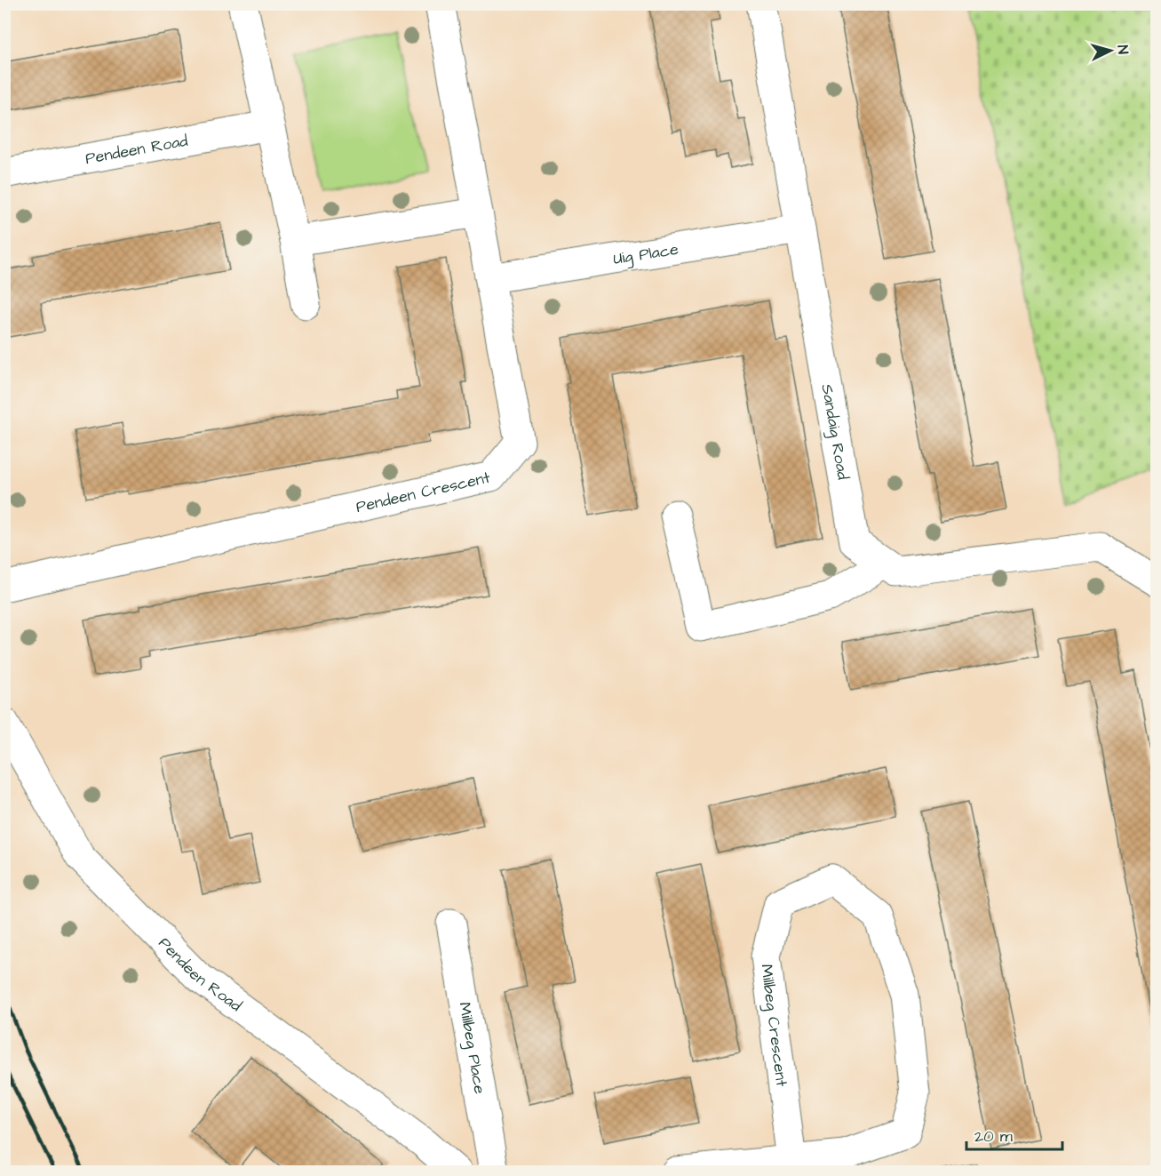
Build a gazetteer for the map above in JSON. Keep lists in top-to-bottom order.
{
  "streets": {
    "street": [
      "Pendeen Road",
      "Uig Place",
      "Sandaig Road",
      "Pendeen Crescent",
      "Millbeg Crescent",
      "Millbeg Place"
    ]
  },
  "crossings": [
    ["Uig Place", "Sandaig Road"],
    ["Uig Place", "Pendeen Crescent"]
  ],
  "scale_bar": "20 m",
  "north": "right"
}
